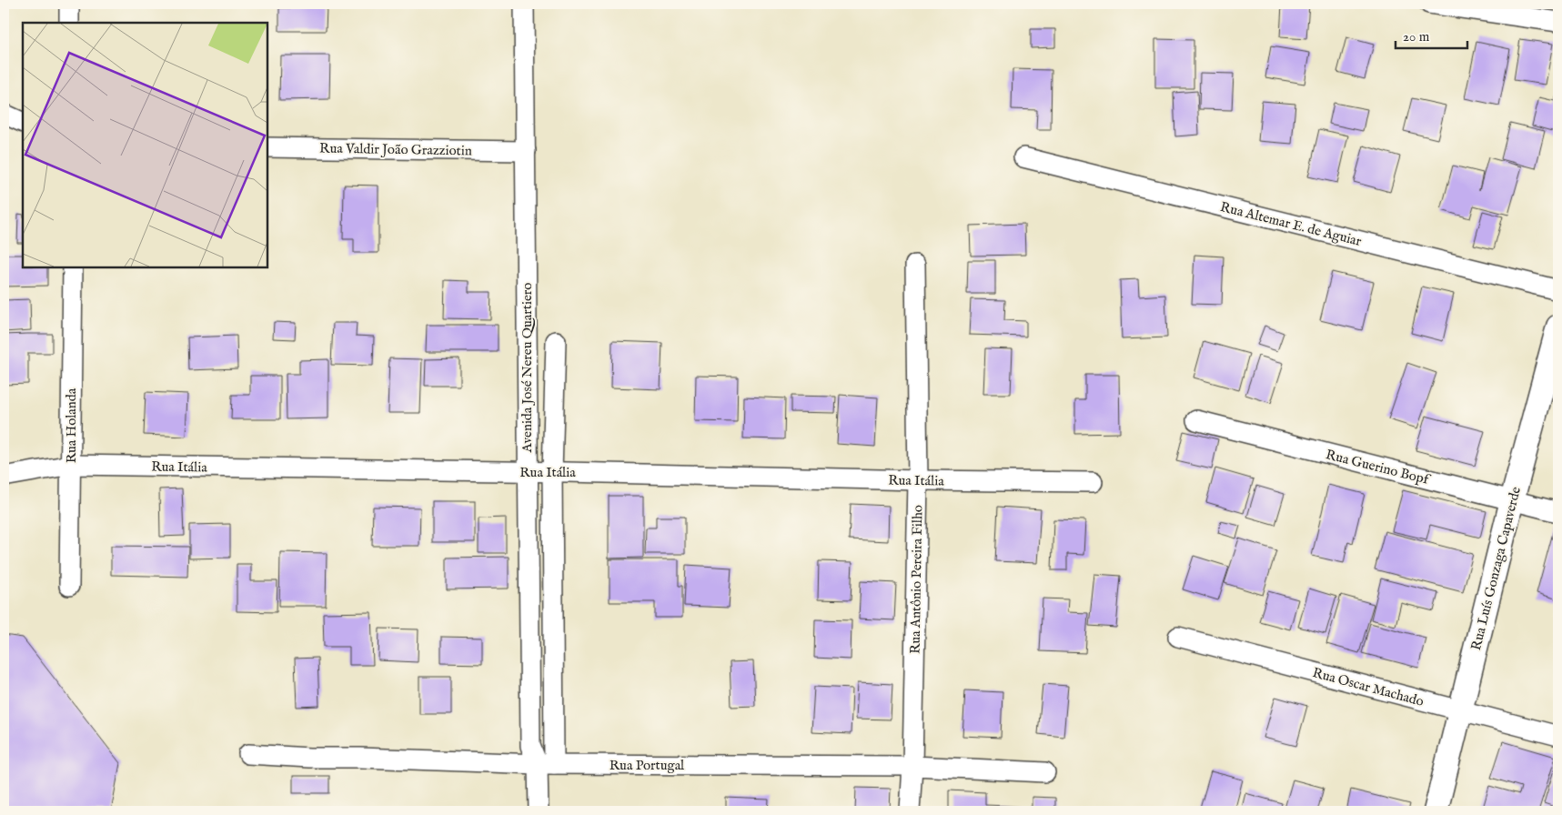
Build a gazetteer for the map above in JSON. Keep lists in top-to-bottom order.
{
  "streets": {
    "street": [
      "Rua Valdir João Grazziotin",
      "Rua Altemar E. de Aguiar",
      "Avenida José Nereu Quartiero",
      "Rua Holanda",
      "Rua Itália",
      "Rua Guerino Bopf",
      "Rua Luís Gonzaga Capaverde",
      "Rua Antônio Pereira Filho",
      "Rua Oscar Machado",
      "Rua Portugal"
    ]
  },
  "crossings": [
    ["Rua Valdir João Grazziotin", "Avenida José Nereu Quartiero"],
    ["Avenida José Nereu Quartiero", "Rua Itália"],
    ["Avenida José Nereu Quartiero", "Rua Portugal"],
    ["Rua Holanda", "Rua Itália"],
    ["Rua Itália", "Rua Antônio Pereira Filho"],
    ["Rua Guerino Bopf", "Rua Luís Gonzaga Capaverde"],
    ["Rua Luís Gonzaga Capaverde", "Rua Oscar Machado"],
    ["Rua Antônio Pereira Filho", "Rua Portugal"]
  ],
  "scale_bar": "20 m"
}
